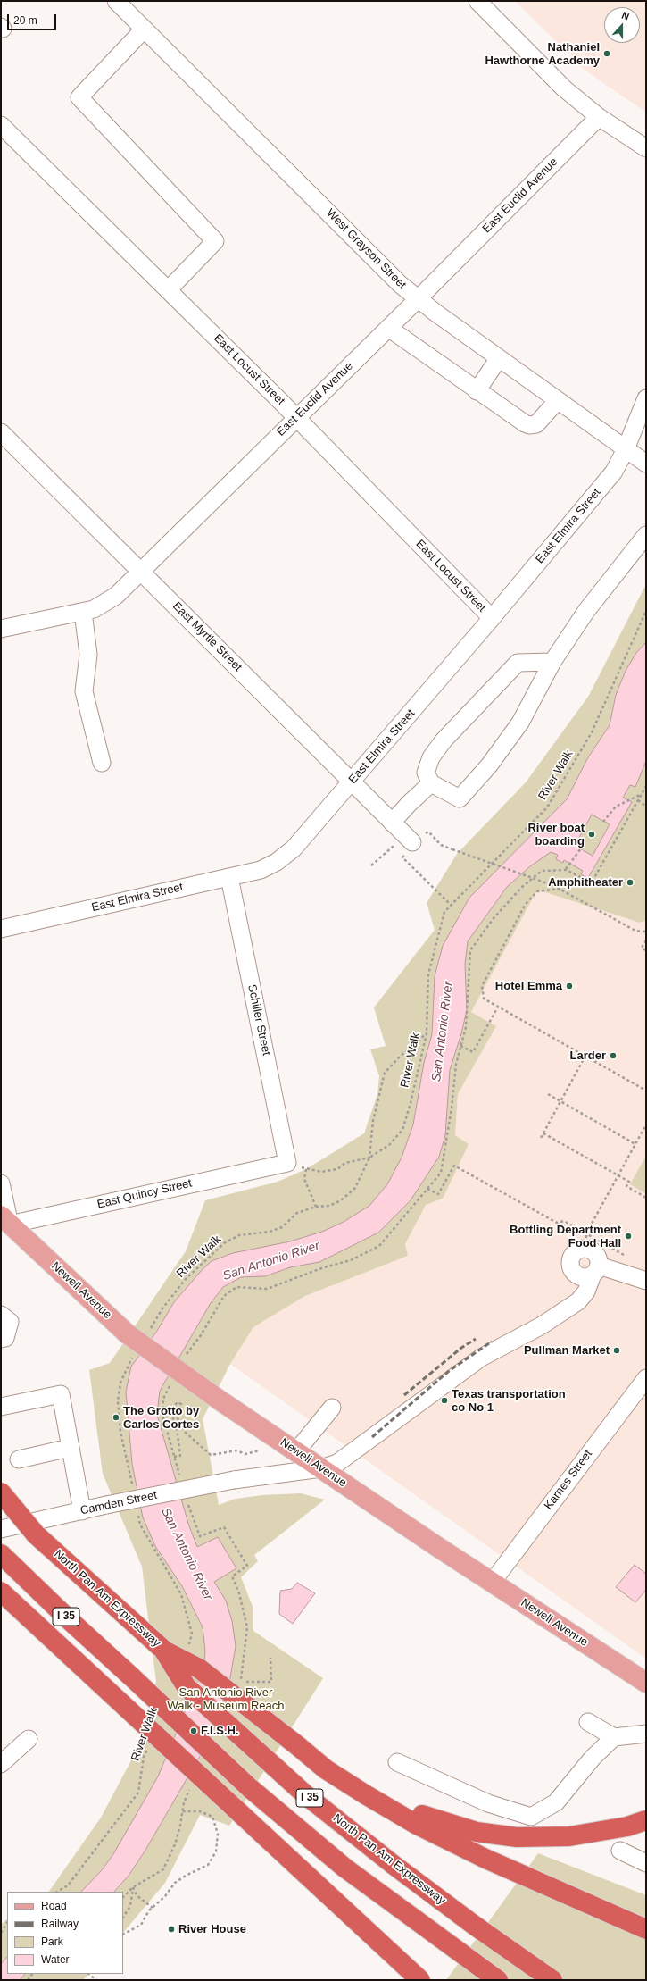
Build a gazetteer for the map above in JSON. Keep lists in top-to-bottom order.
{
  "streets": {
    "highway": ["North Pan Am Expressway", "I 35"],
    "main road": ["Newell Avenue"],
    "street": [
      "East Euclid Avenue",
      "West Grayson Street",
      "East Locust Street",
      "East Elmira Street",
      "East Myrtle Street",
      "Schiller Street",
      "East Quincy Street",
      "Karnes Street",
      "Camden Street"
    ],
    "path": ["River Walk"]
  },
  "crossings": [
    ["East Euclid Avenue", "West Grayson Street"],
    ["East Euclid Avenue", "East Locust Street"],
    ["East Euclid Avenue", "East Myrtle Street"],
    ["West Grayson Street", "East Elmira Street"],
    ["East Locust Street", "East Elmira Street"],
    ["East Elmira Street", "East Myrtle Street"],
    ["East Elmira Street", "Schiller Street"],
    ["Schiller Street", "East Quincy Street"],
    ["East Quincy Street", "Newell Avenue"],
    ["Newell Avenue", "Karnes Street"],
    ["Newell Avenue", "Camden Street"]
  ],
  "water": ["San Antonio River"],
  "parks": ["San Antonio River Walk - Museum Reach"],
  "places": [
    "Nathaniel Hawthorne Academy",
    "River boat boarding",
    "Amphitheater",
    "Hotel Emma",
    "Larder",
    "Bottling Department Food Hall",
    "Pullman Market",
    "Texas transportation co No 1",
    "The Grotto by Carlos Cortes",
    "F.I.S.H.",
    "River House"
  ],
  "legend": [
    "Road",
    "Railway",
    "Park",
    "Water"
  ],
  "scale_bar": "20 m",
  "north": "top"
}
